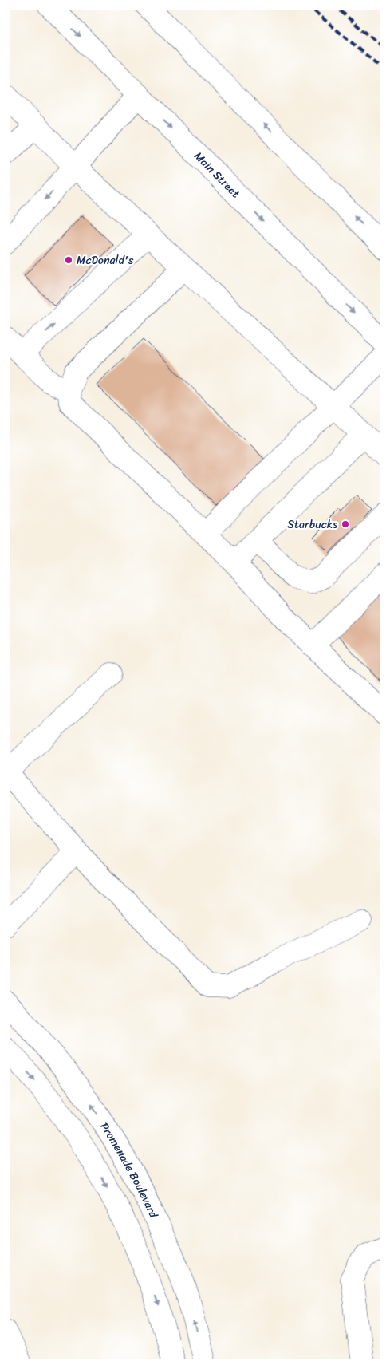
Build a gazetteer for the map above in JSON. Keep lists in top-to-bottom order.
{
  "streets": {
    "main road": ["Main Street", "Promenade Boulevard"]
  },
  "places": ["McDonald's", "Starbucks"]
}
